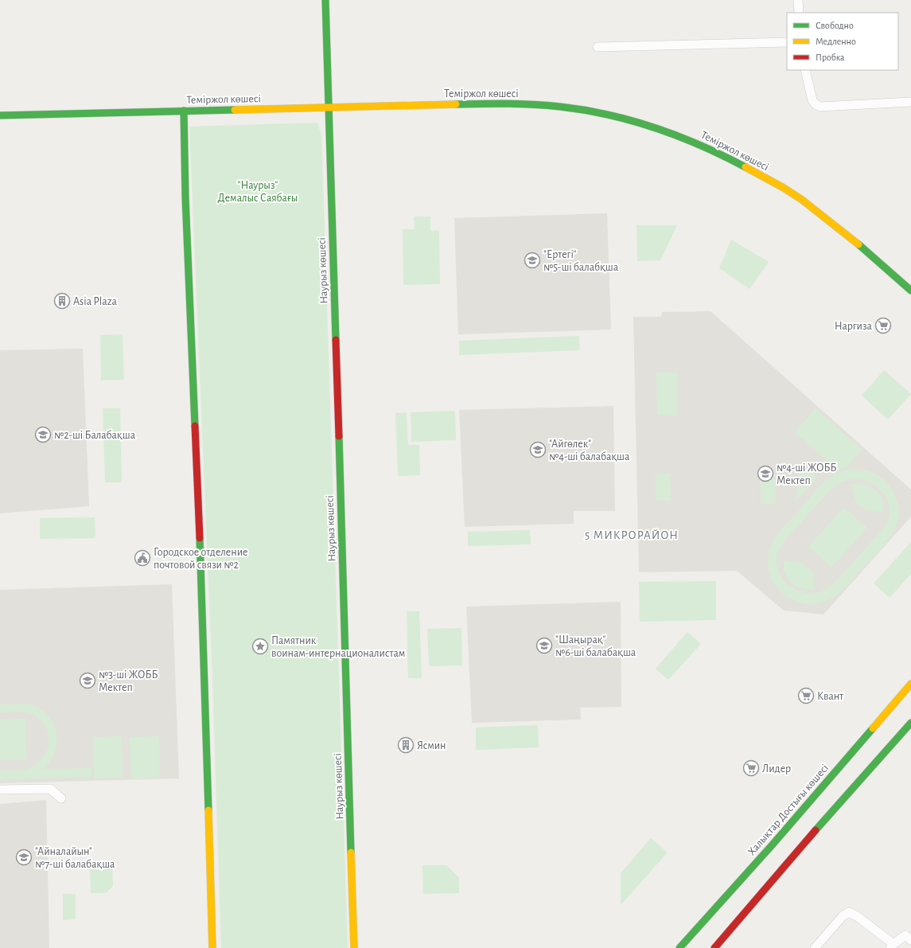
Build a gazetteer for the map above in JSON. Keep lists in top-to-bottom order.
{
  "streets": {
    "street": ["Теміржол көшесі", "Наурыз көшесі", "Халықтар Достығы көшесі"]
  },
  "crossings": [
    ["Теміржол көшесі", "Наурыз көшесі"]
  ],
  "districts": ["5 МИКРОРАЙОН"],
  "parks": ["\"Наурыз\" Демалыс Саябағы"],
  "places": {
    "school or university": [
      "\"Ертегі\" №5-ші балабқша",
      "№2-ші Балабақша",
      "\"Айгөлек\" №4-ші балабақша",
      "№4-ші ЖОББ Мектеп",
      "\"Шаңырақ\" №6-ші балабақша",
      "№3-ші ЖОББ Мектеп",
      "\"Айналайын\" №7-ші балабақша"
    ],
    "building": ["Asia Plaza", "Ясмин"],
    "supermarket": ["Наргиза", "Квант", "Лидер"],
    "public building": ["Городское отделение почтовой связи №2"],
    "place": ["Памятник воинам-интернационалистам"]
  },
  "legend": ["Свободно", "Медленно", "Пробка"]
}
